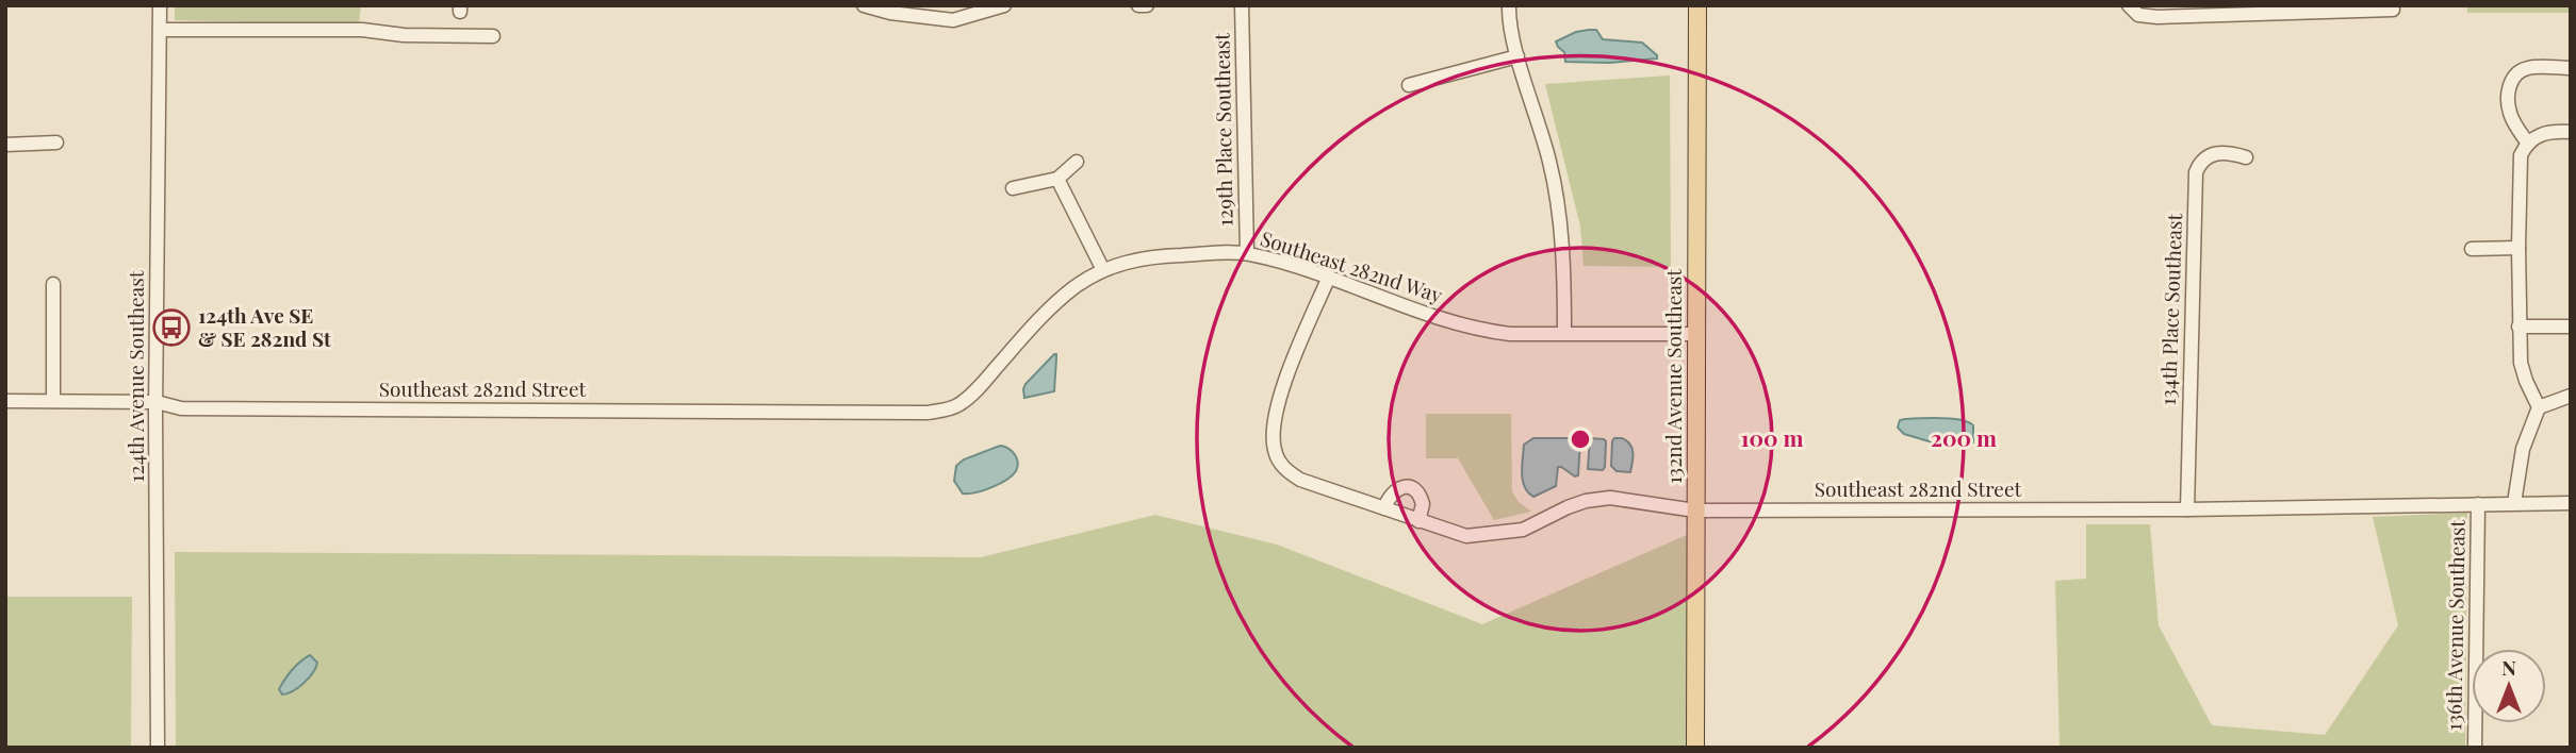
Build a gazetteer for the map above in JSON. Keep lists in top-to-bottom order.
{
  "streets": {
    "main road": ["132nd Avenue Southeast"],
    "street": [
      "129th Place Southeast",
      "Southeast 282nd Way",
      "134th Place Southeast",
      "124th Avenue Southeast",
      "Southeast 282nd Street",
      "136th Avenue Southeast"
    ]
  },
  "crossings": [
    ["129th Place Southeast", "Southeast 282nd Way"],
    ["Southeast 282nd Way", "132nd Avenue Southeast"],
    ["Southeast 282nd Way", "Southeast 282nd Street"],
    ["134th Place Southeast", "Southeast 282nd Street"],
    ["124th Avenue Southeast", "Southeast 282nd Street"],
    ["132nd Avenue Southeast", "Southeast 282nd Street"],
    ["Southeast 282nd Street", "136th Avenue Southeast"]
  ],
  "places": {
    "bus stop": ["124th Ave SE & SE 282nd St"]
  },
  "north": "top",
  "rings": ["100 m", "200 m"]
}
